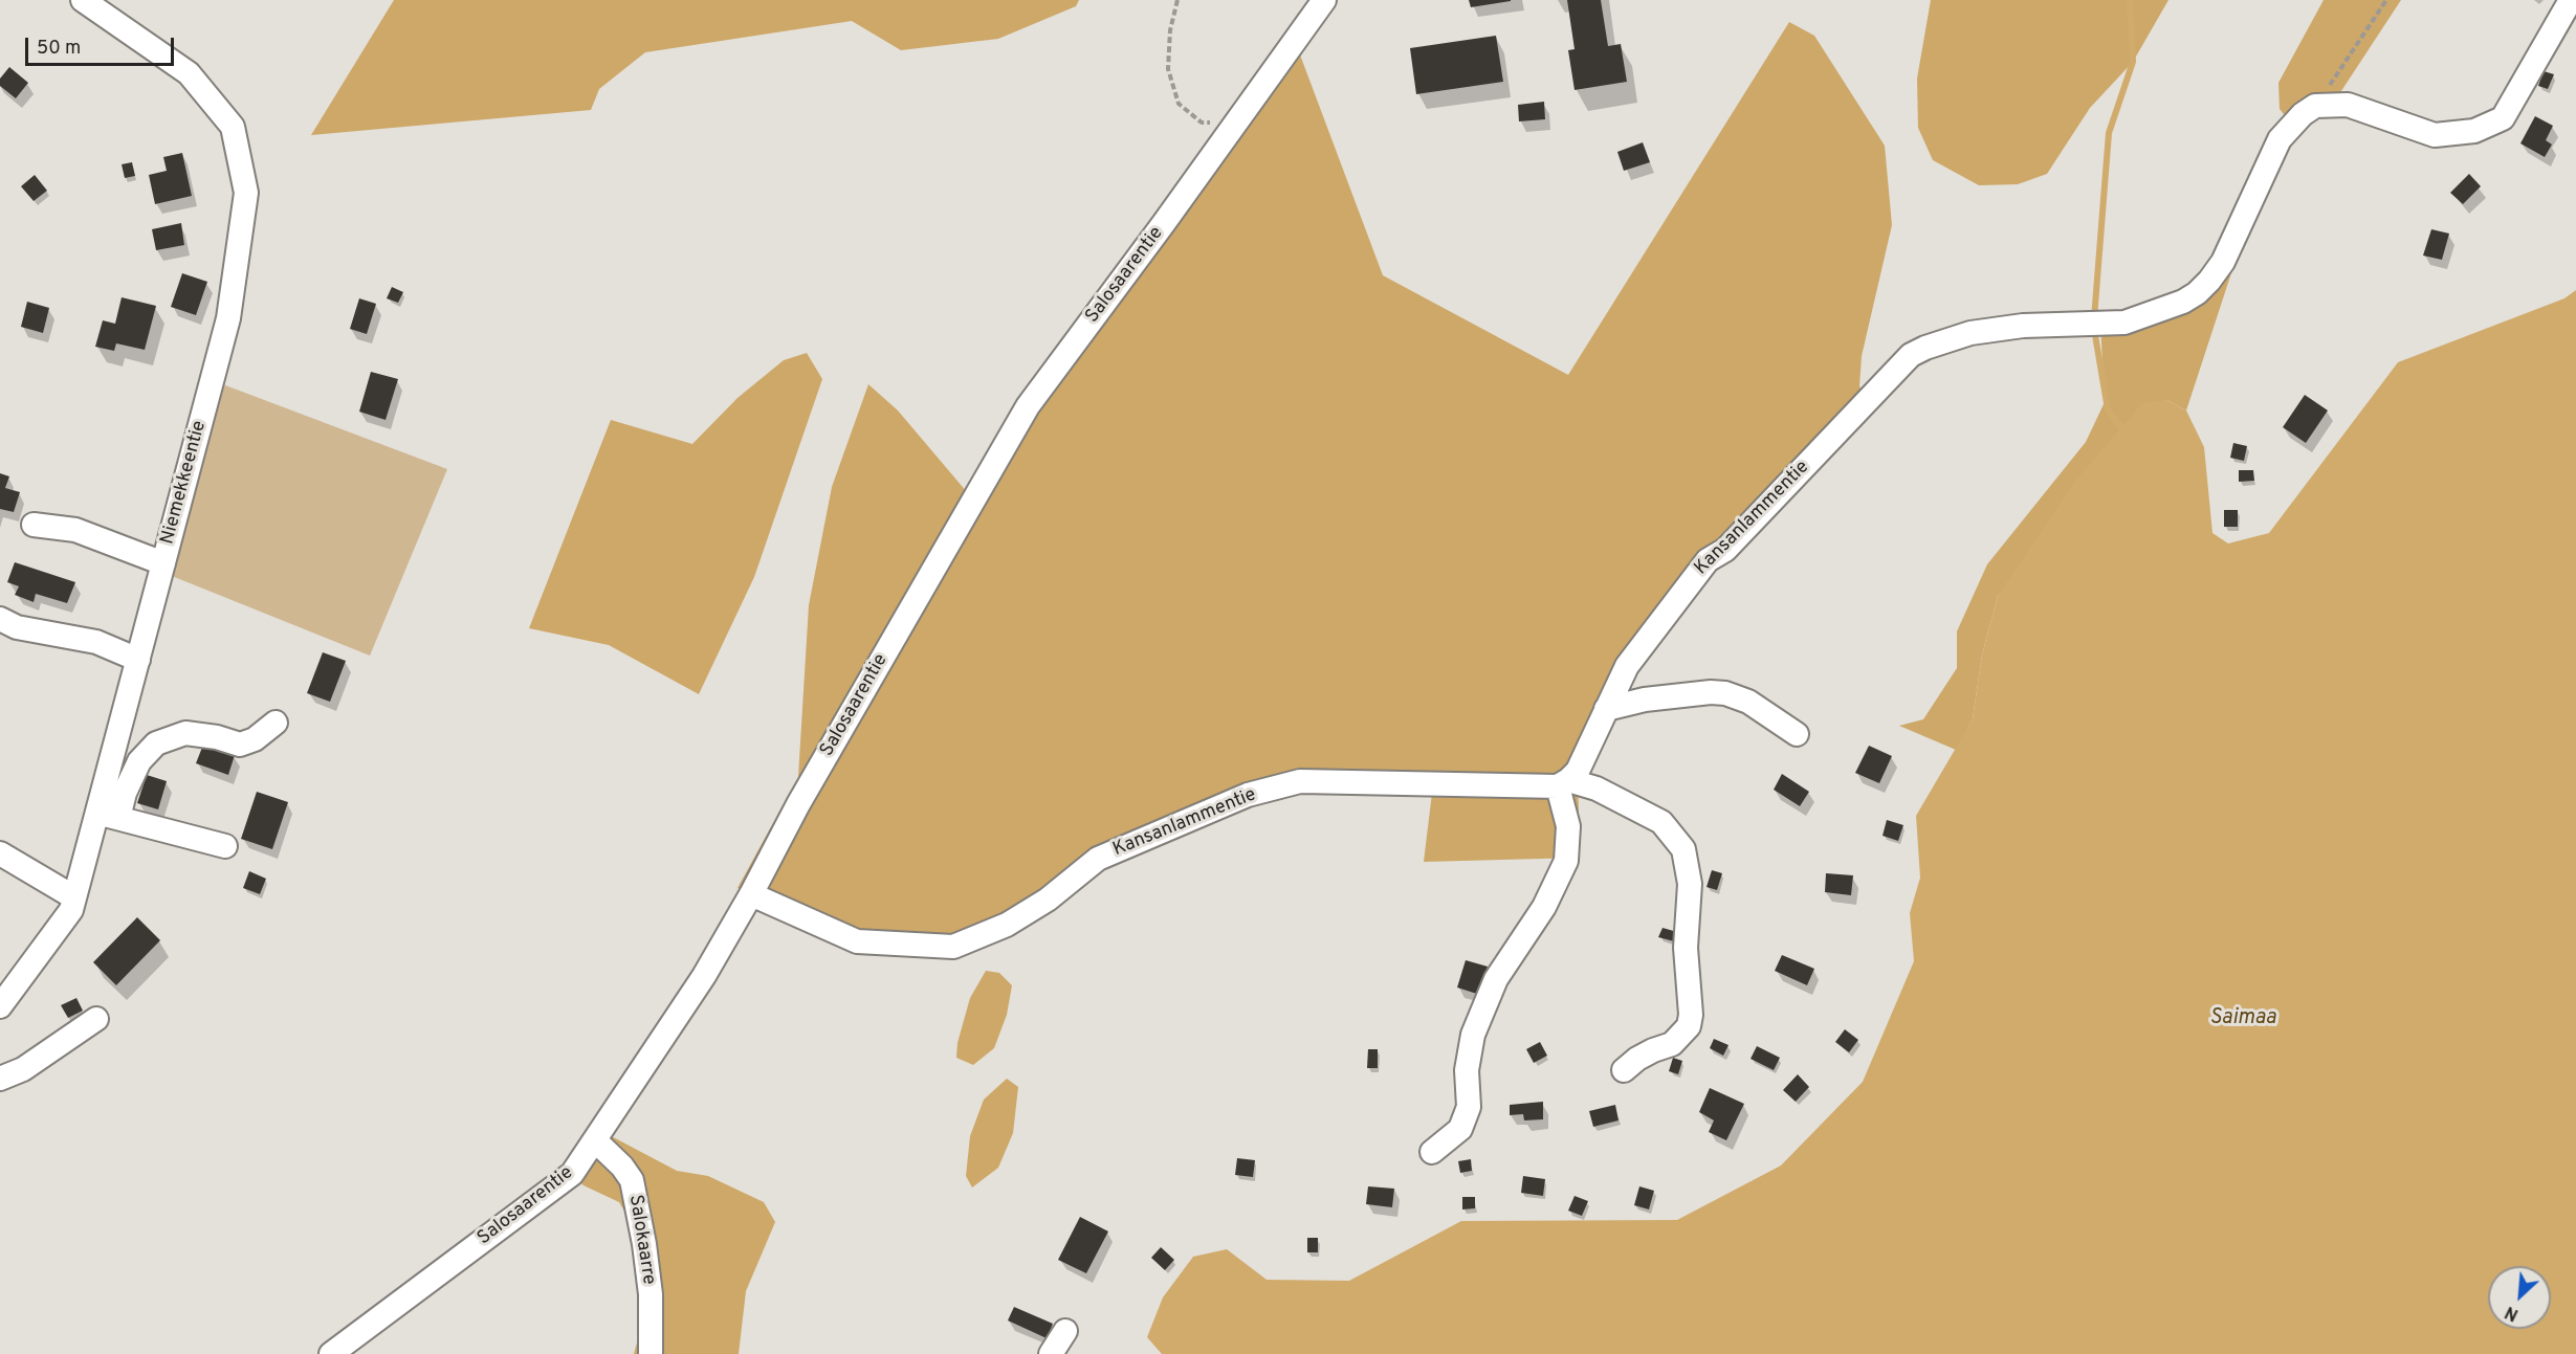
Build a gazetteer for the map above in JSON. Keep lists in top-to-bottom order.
{
  "streets": {
    "street": [
      "Salosaarentie",
      "Niemekkeentie",
      "Kansanlammentie",
      "Salokaarre"
    ]
  },
  "crossings": [
    ["Salosaarentie", "Kansanlammentie"],
    ["Salosaarentie", "Salokaarre"]
  ],
  "water": ["Saimaa"],
  "scale_bar": "50 m",
  "north": "bottom left"
}
